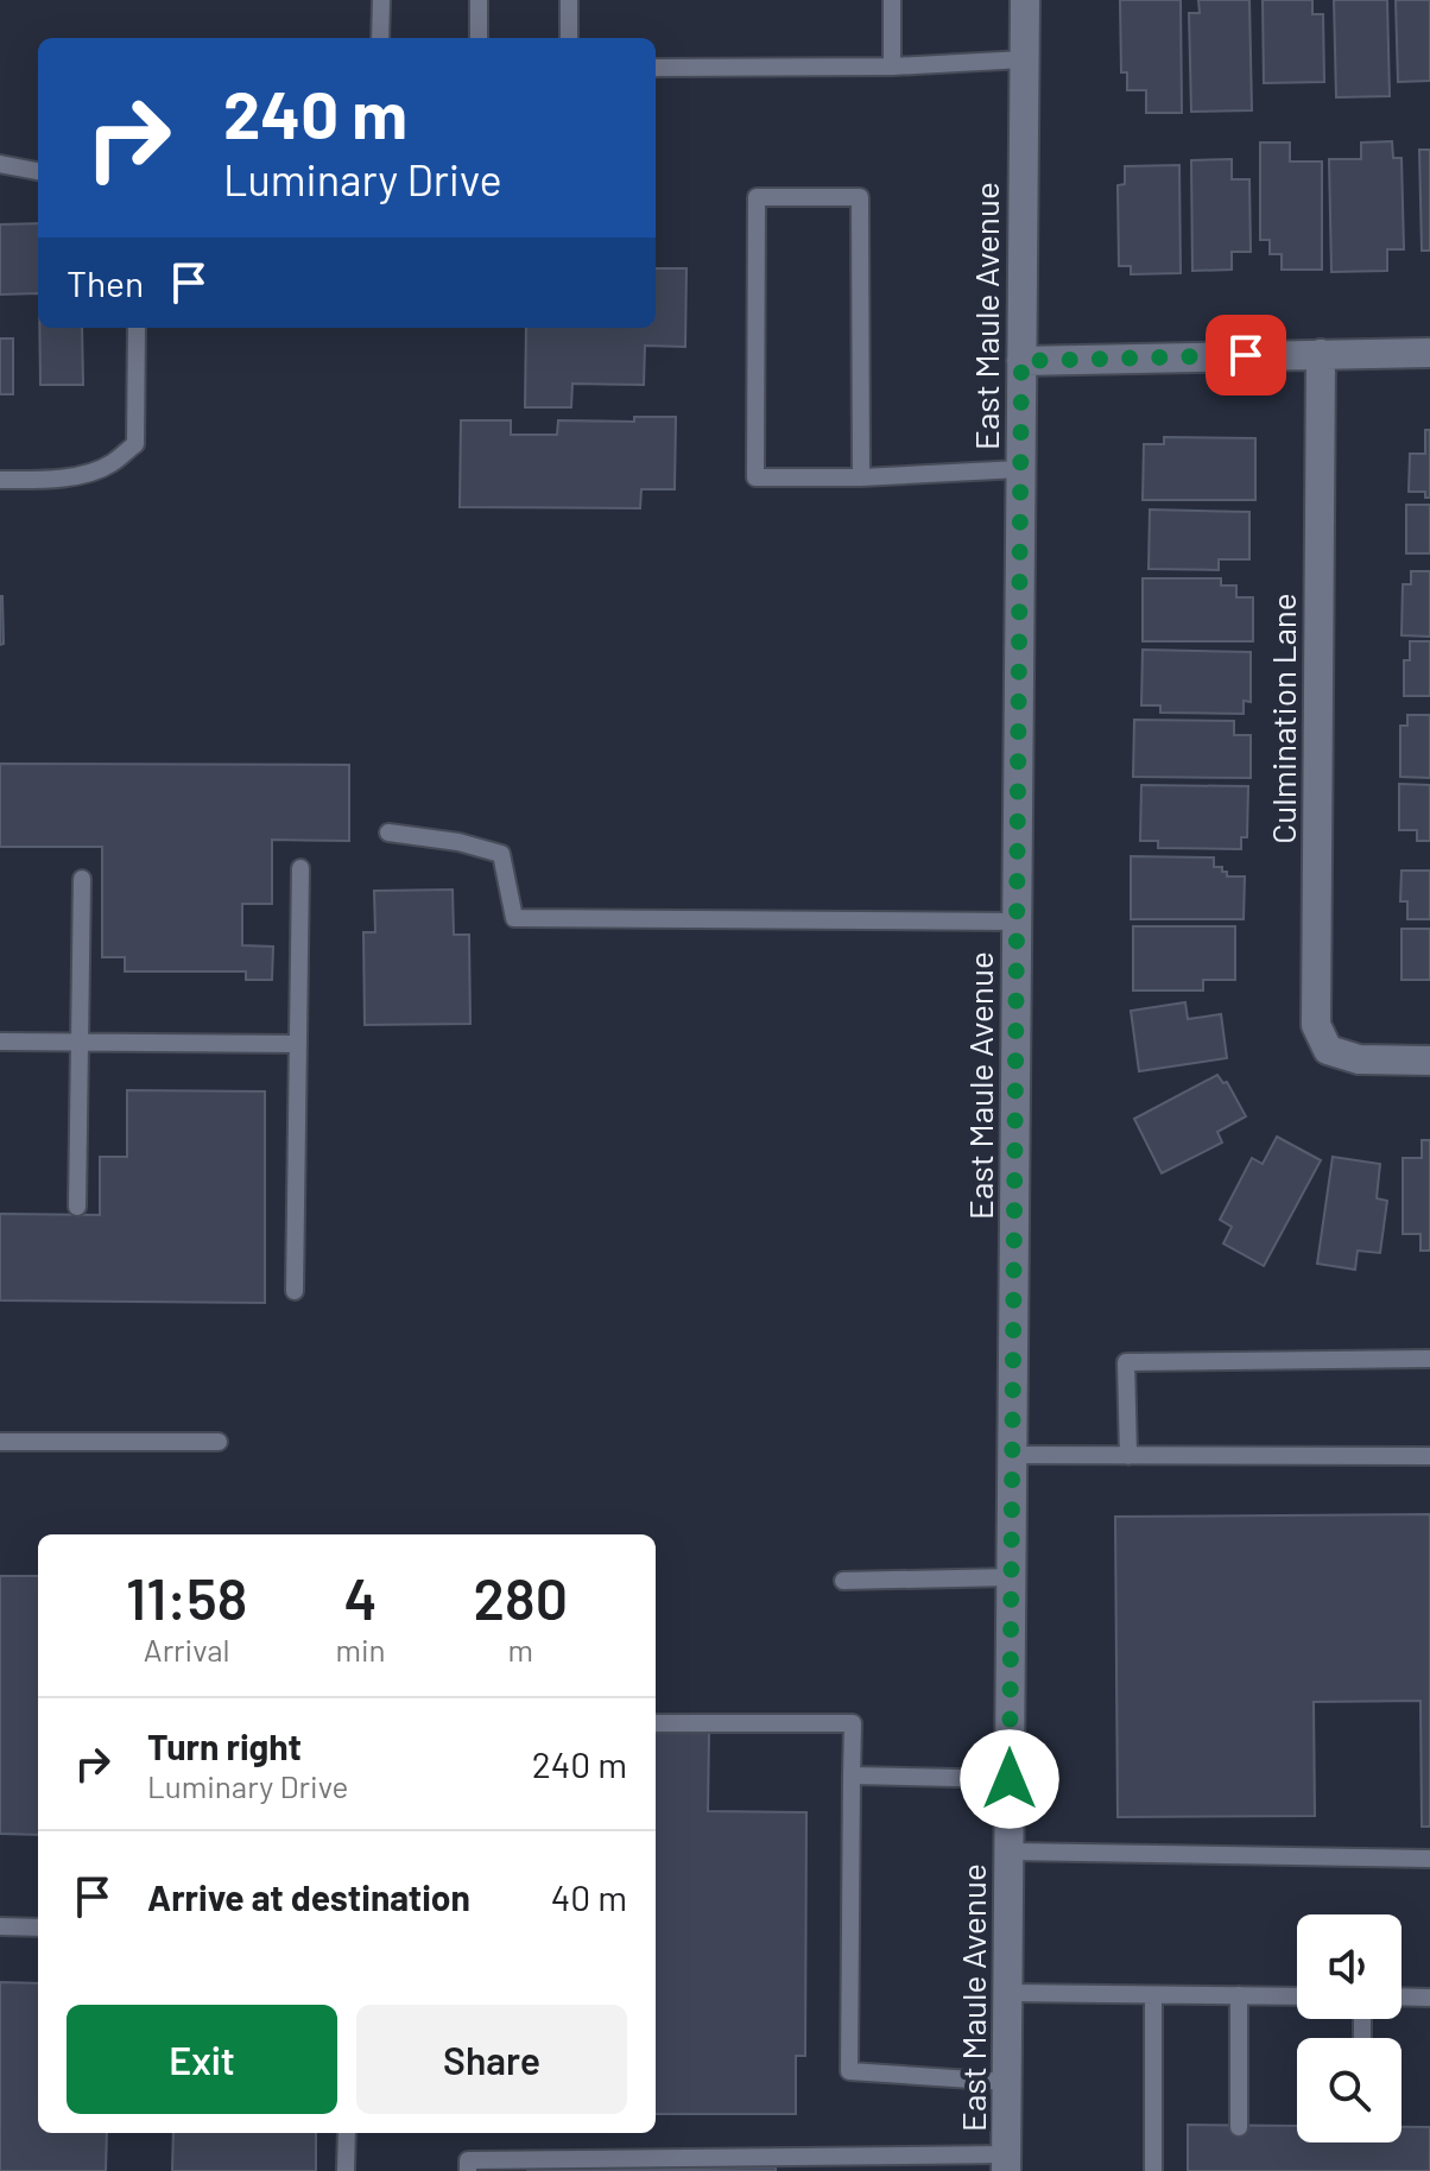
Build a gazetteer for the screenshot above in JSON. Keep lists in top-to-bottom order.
{
  "streets": {
    "street": ["East Maule Avenue", "Culmination Lane"]
  },
  "page": {
    "turn": ["240 m", "Luminary Drive"],
    "then": "Then",
    "eta": [
      "11:58",
      "Arrival",
      "4",
      "min",
      "280",
      "m"
    ],
    "list": [
      {
        "name": "Turn right",
        "note": "Luminary Drive",
        "value": "240 m"
      },
      {
        "name": "Arrive at destination",
        "value": "40 m"
      }
    ],
    "buttons": ["Exit", "Share"]
  }
}
